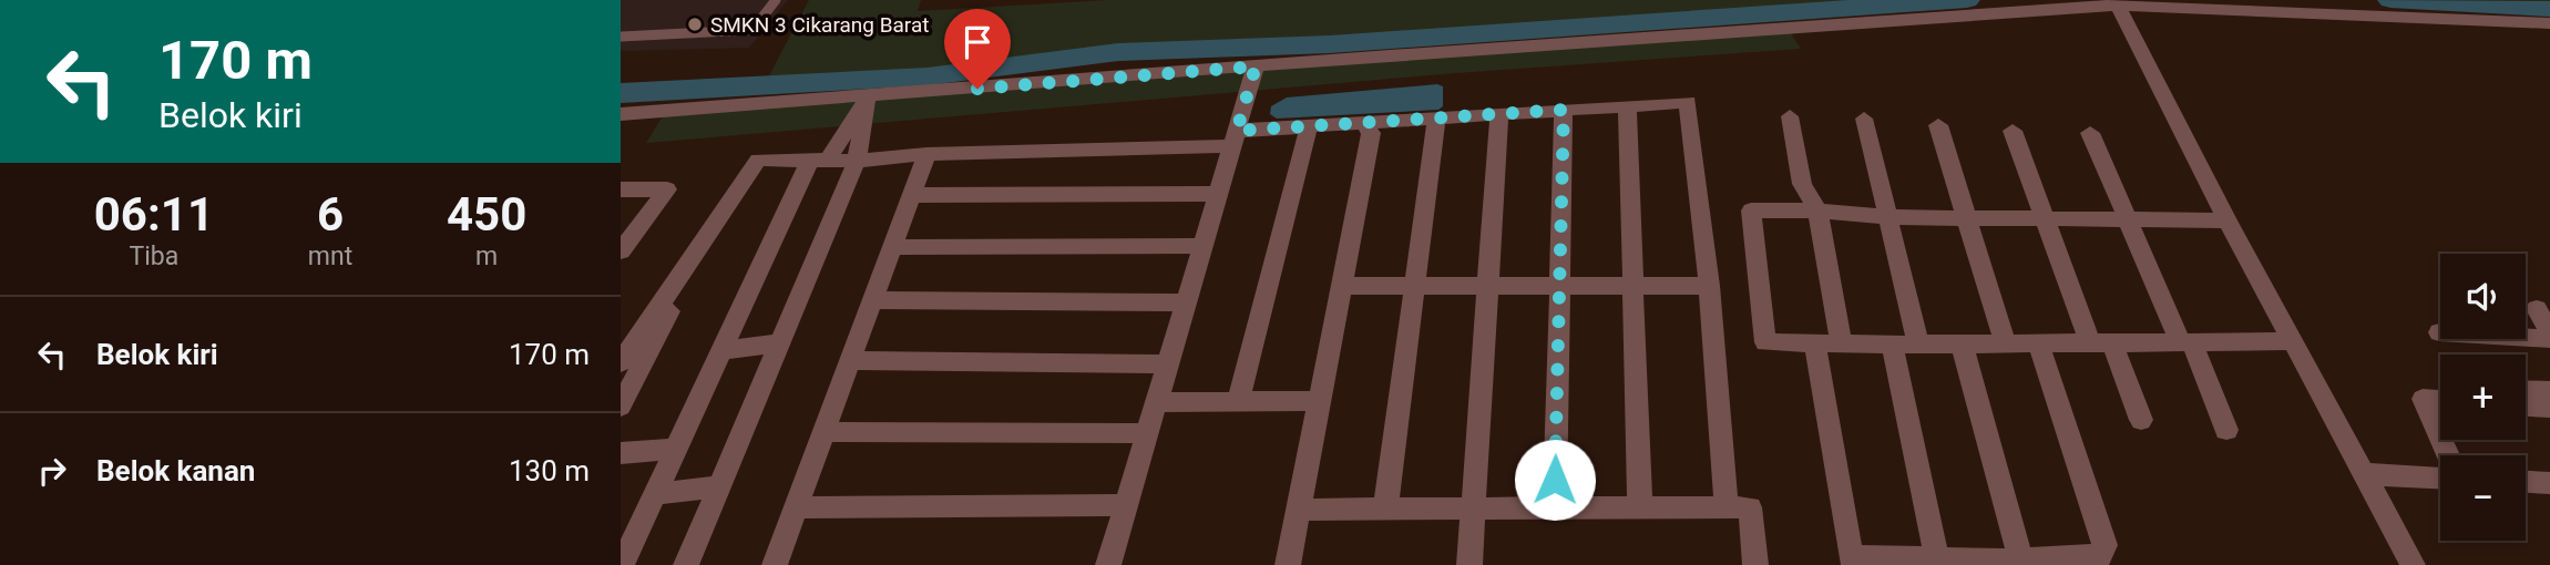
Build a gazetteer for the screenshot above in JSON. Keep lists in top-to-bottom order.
{
  "places": ["SMKN 3 Cikarang Barat"],
  "page": {
    "turn": ["170 m", "Belok kiri"],
    "eta": [
      "06:11",
      "Tiba",
      "6",
      "mnt",
      "450",
      "m"
    ],
    "map_buttons": ["+", "−"],
    "list": [
      {
        "name": "Belok kiri",
        "value": "170 m"
      },
      {
        "name": "Belok kanan",
        "value": "130 m"
      }
    ]
  }
}
